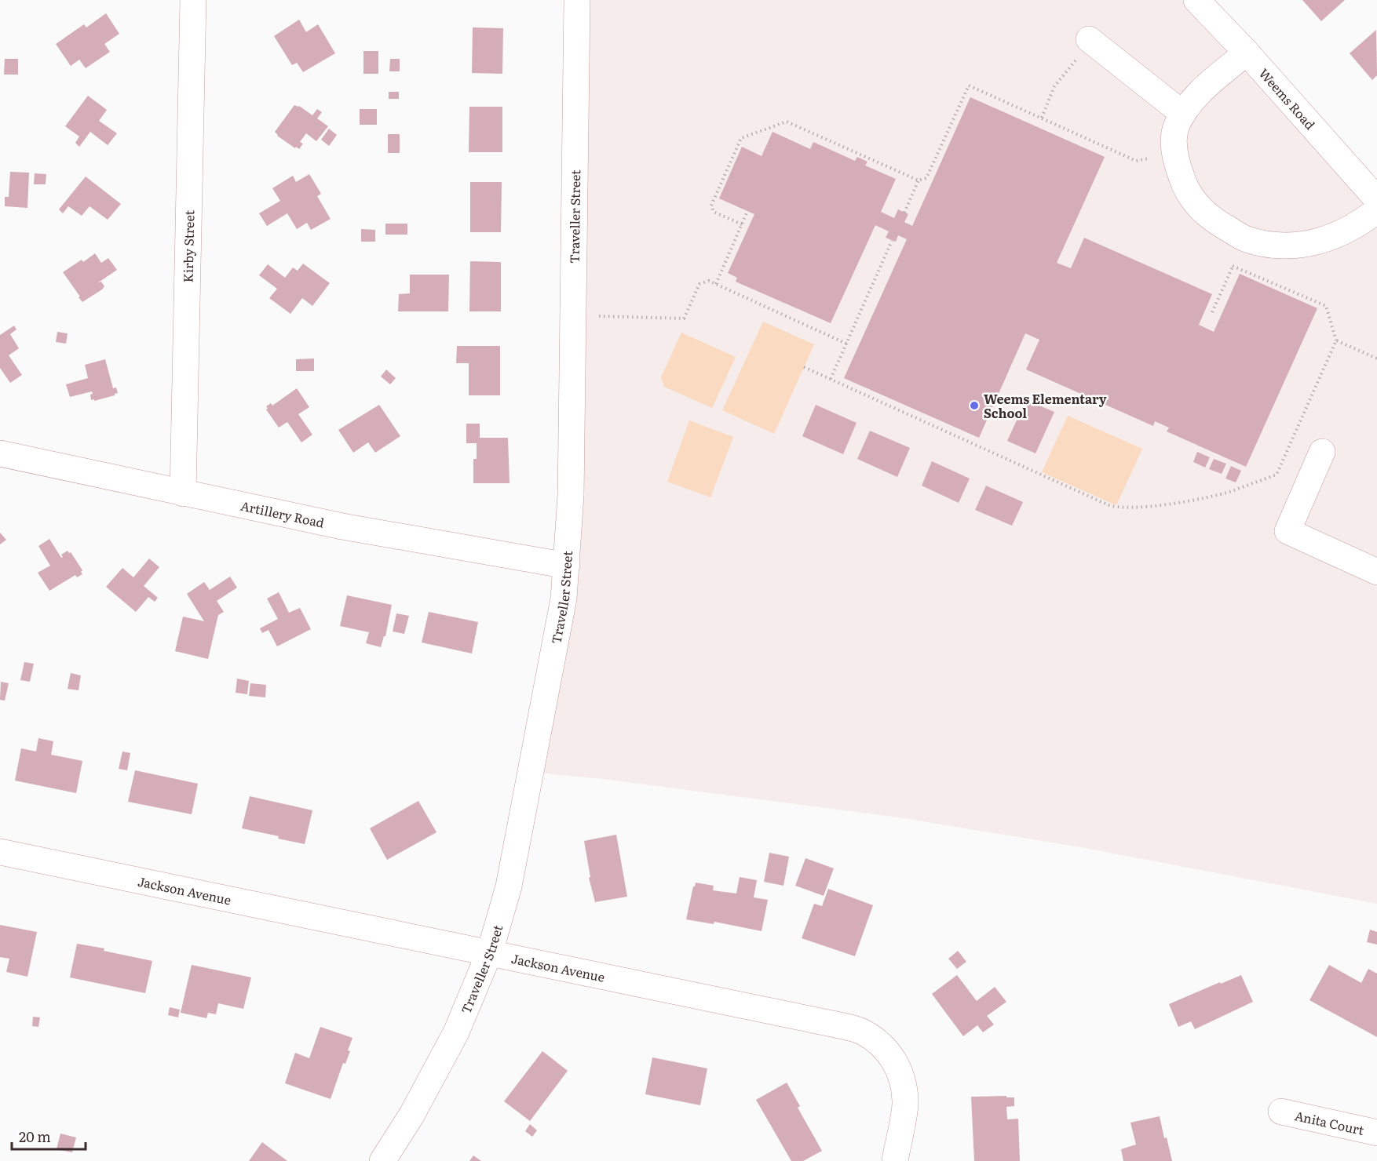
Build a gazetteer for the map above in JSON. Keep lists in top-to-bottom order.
{
  "streets": {
    "street": [
      "Weems Road",
      "Traveller Street",
      "Kirby Street",
      "Artillery Road",
      "Jackson Avenue",
      "Anita Court"
    ]
  },
  "crossings": [
    ["Traveller Street", "Artillery Road"],
    ["Traveller Street", "Jackson Avenue"],
    ["Kirby Street", "Artillery Road"]
  ],
  "places": ["Weems Elementary School"],
  "scale_bar": "20 m"
}
